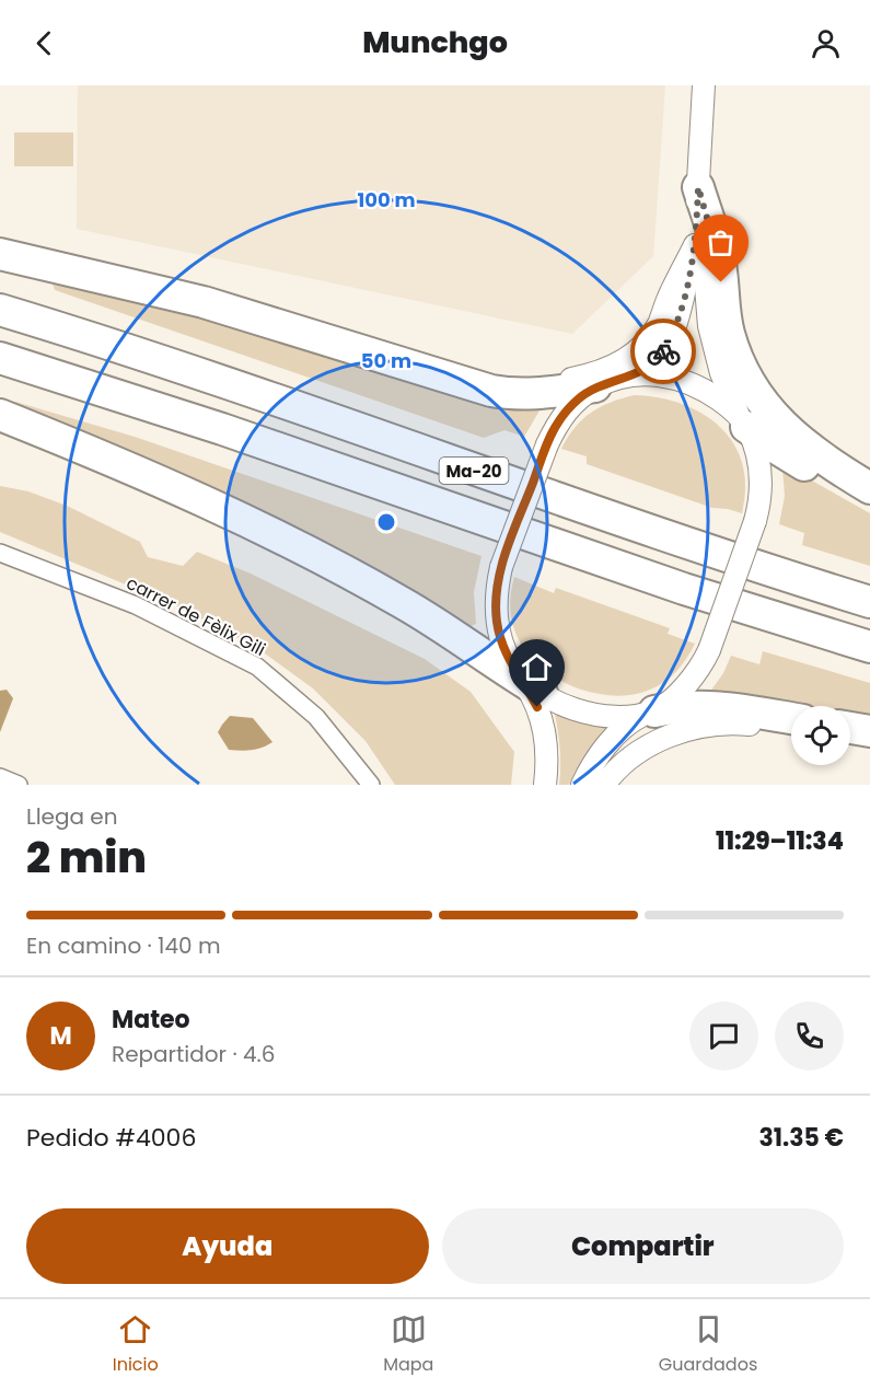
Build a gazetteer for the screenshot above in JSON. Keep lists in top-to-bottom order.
{
  "streets": {
    "highway": ["Ma-20"],
    "street": ["carrer de Fèlix Gili"]
  },
  "page": {
    "header": "Munchgo",
    "heading": ["2 min", "Llega en", "11:29–11:34"],
    "panel": [
      "Mateo",
      "Repartidor · 4.6",
      "Pedido #4006",
      "31.35 €"
    ],
    "bar": "En camino · 140 m",
    "round": "M",
    "buttons": ["Ayuda", "Compartir"],
    "tabs": ["Inicio", "Mapa", "Guardados"]
  },
  "rings": ["100 m", "50 m"]
}
